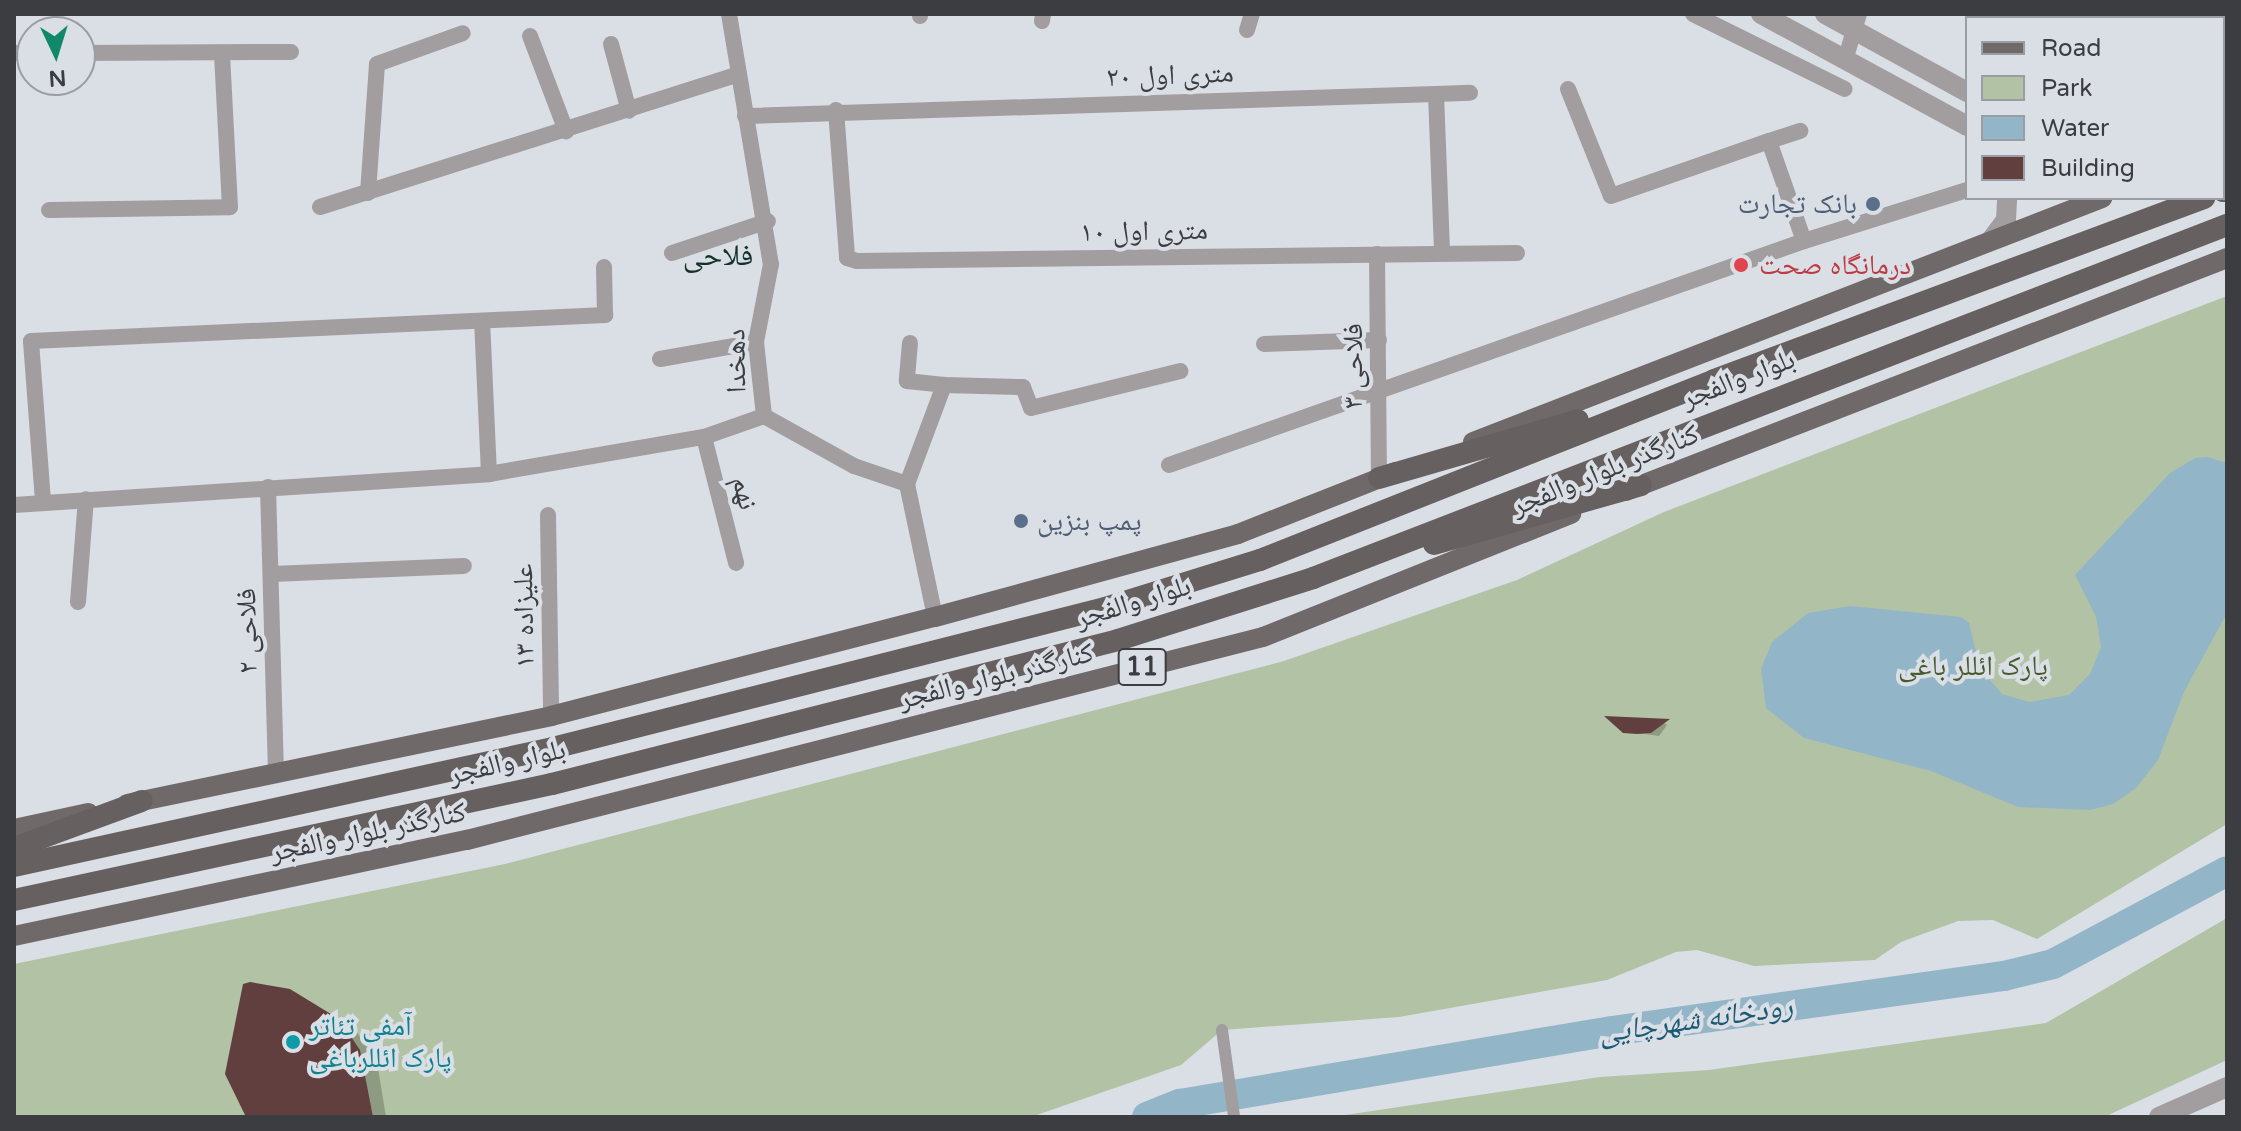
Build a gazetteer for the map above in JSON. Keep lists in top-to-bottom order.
{
  "streets": {
    "highway": ["بلوار والفجر", "11"],
    "main road": ["کنارگذر بلوار والفجر"],
    "street": [
      "۲۰ متری اول",
      "۱۰ متری اول",
      "دهخدا",
      "فلاحی ۳",
      "نهم",
      "۱۳ علیزاده",
      "فلاحی ۲"
    ]
  },
  "crossings": [
    ["۲۰ متری اول", "۱۰ متری اول"],
    ["۲۰ متری اول", "دهخدا"],
    ["۱۰ متری اول", "فلاحی ۳"]
  ],
  "districts": ["فلاحی"],
  "water": ["رودخانه شهرچایی"],
  "parks": ["پارک ائللر باغی"],
  "places": [
    "بانک تجارت",
    "درمانگاه صحت",
    "پمپ بنزین",
    "آمفی تئاتر پارک ائللرباغی"
  ],
  "legend": [
    "Road",
    "Park",
    "Water",
    "Building"
  ],
  "north": "bottom"
}
